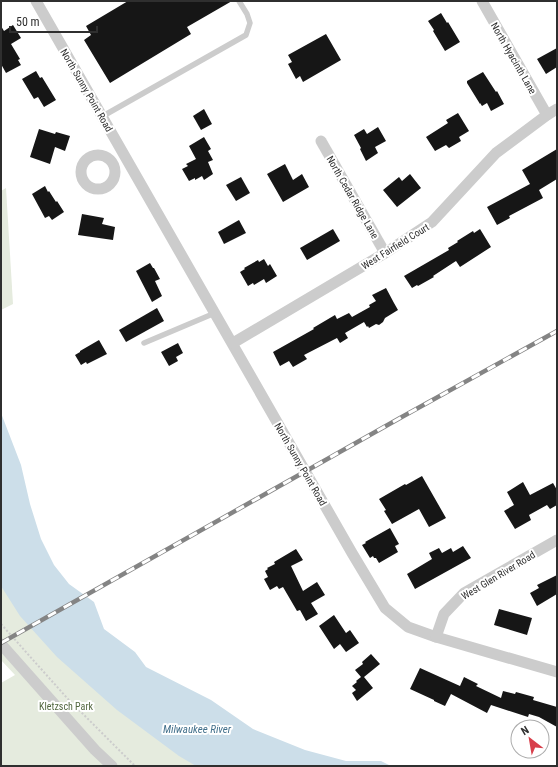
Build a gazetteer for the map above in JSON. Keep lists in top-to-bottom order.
{
  "streets": {
    "street": [
      "North Hyacinth Lane",
      "North Sunny Point Road",
      "North Cedar Ridge Lane",
      "West Fairfield Court",
      "West Glen River Road"
    ]
  },
  "crossings": [
    ["North Hyacinth Lane", "West Fairfield Court"],
    ["North Sunny Point Road", "West Fairfield Court"],
    ["North Sunny Point Road", "West Glen River Road"],
    ["North Cedar Ridge Lane", "West Fairfield Court"]
  ],
  "water": ["Milwaukee River"],
  "parks": ["Kletzsch Park"],
  "scale_bar": "50 m",
  "north": "top left"
}
